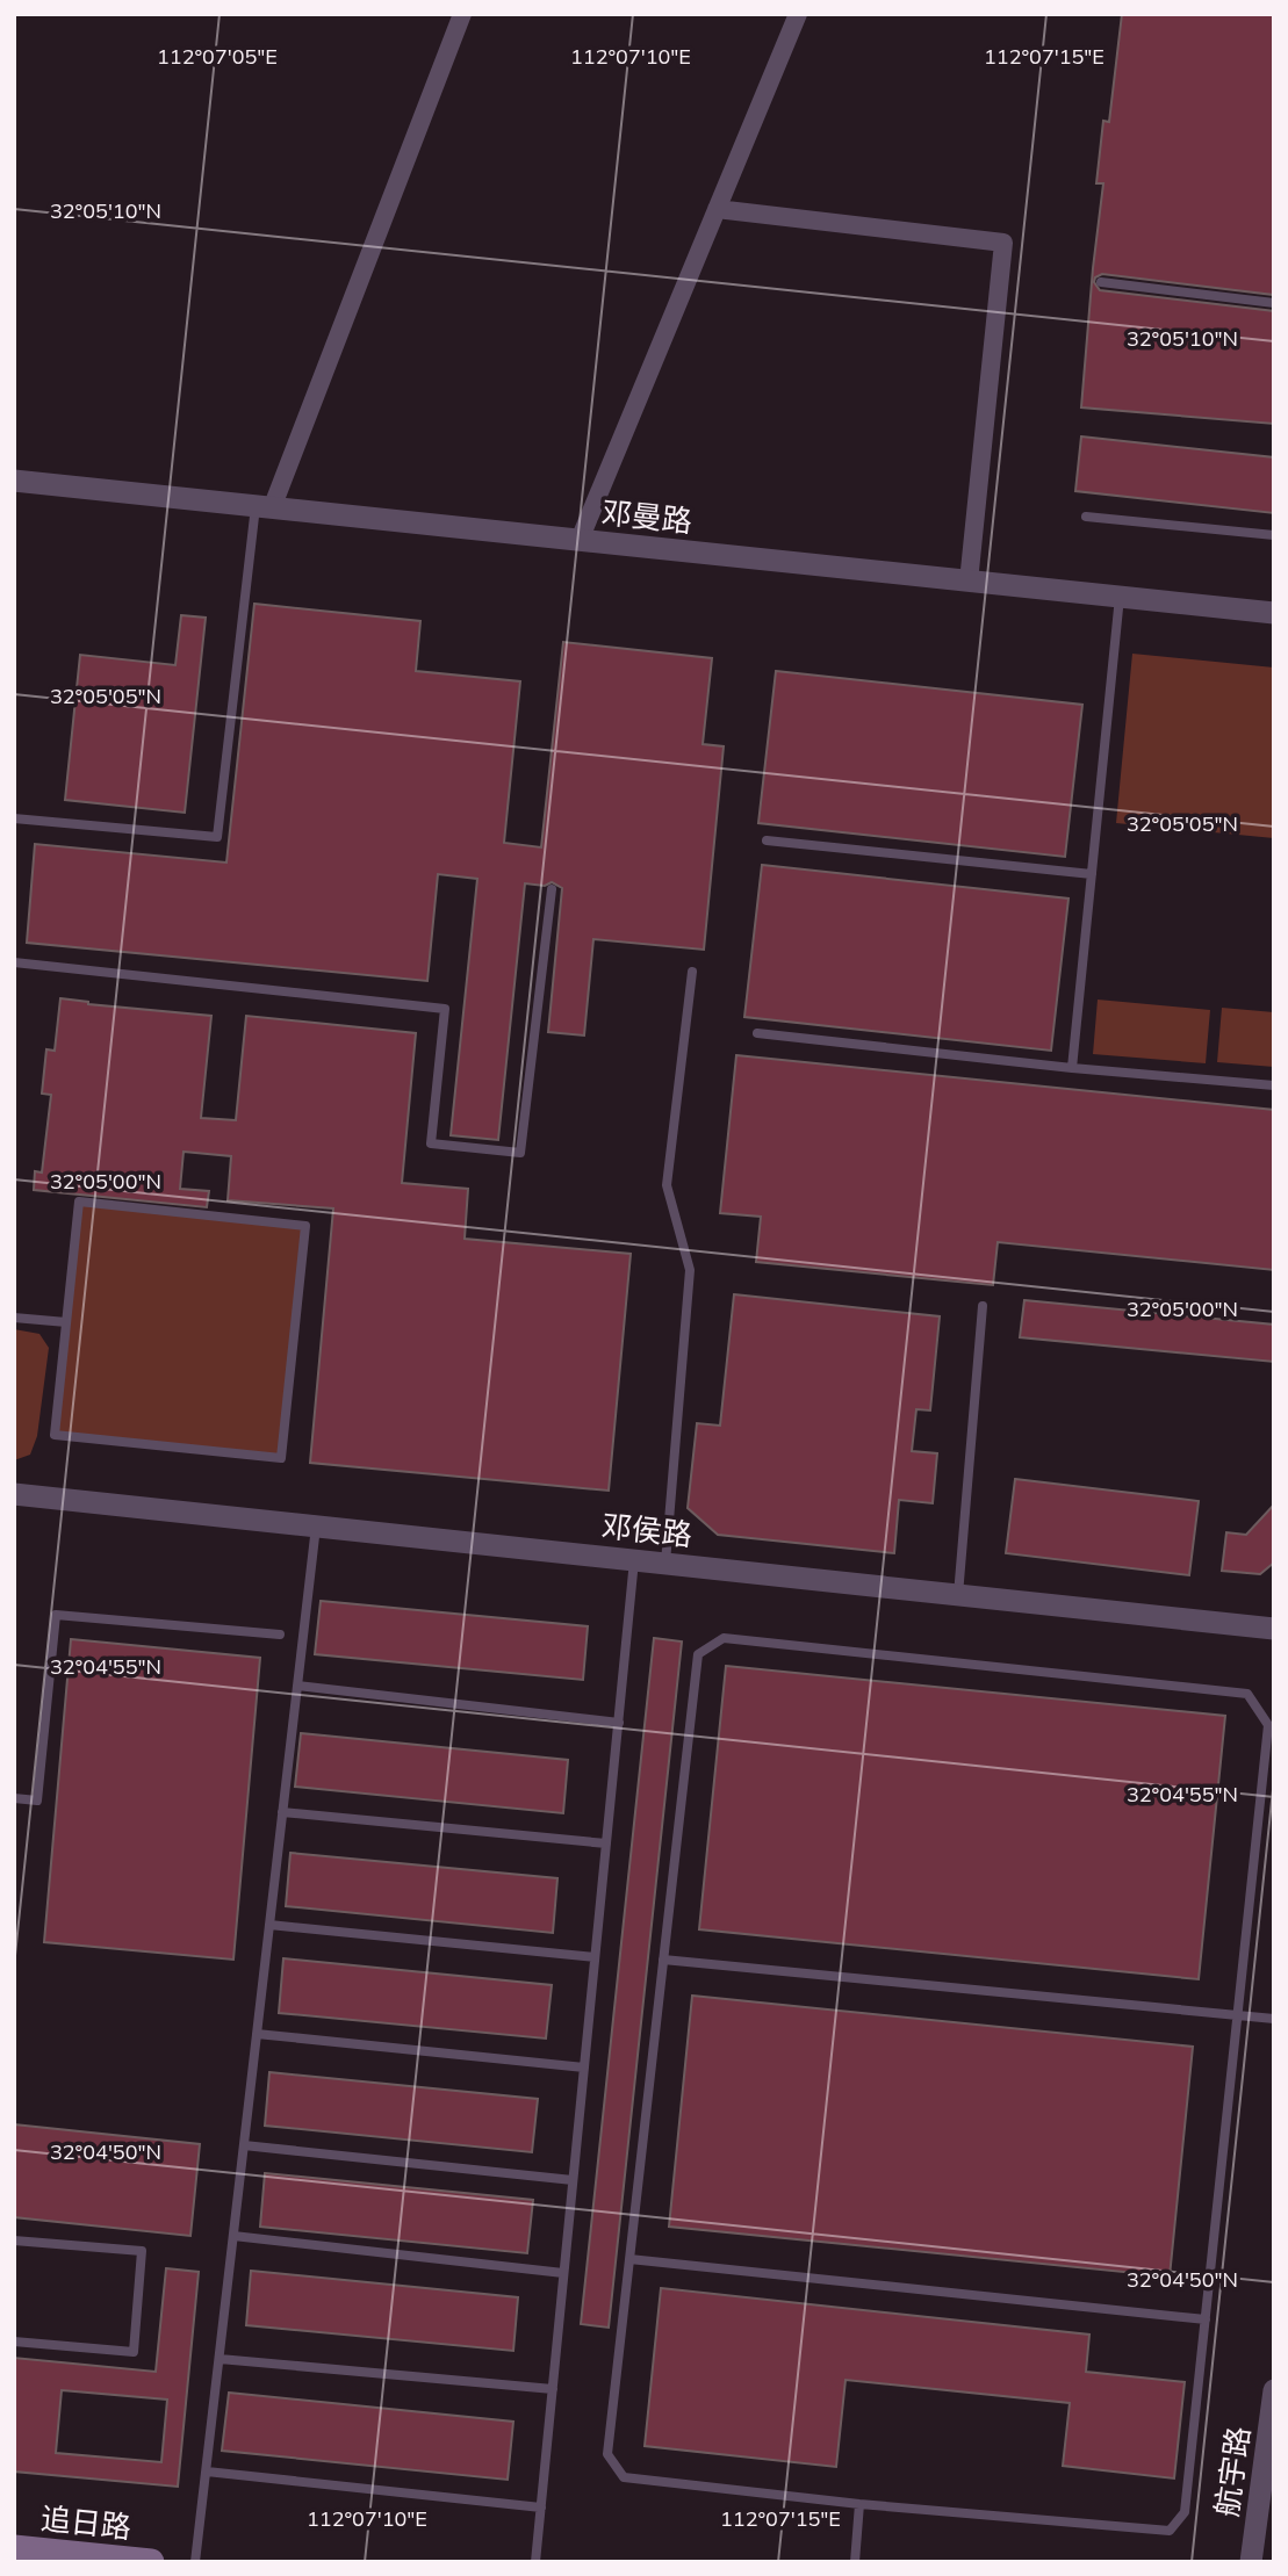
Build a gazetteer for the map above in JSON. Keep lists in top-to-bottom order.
{
  "streets": {
    "main road": ["追日路"],
    "street": ["邓曼路", "邓侯路", "航宇路"]
  },
  "coordinates": [
    "112°07'05\"E",
    "112°07'10\"E",
    "112°07'15\"E",
    "32°05'10\"N",
    "32°05'05\"N",
    "32°05'00\"N",
    "32°04'55\"N",
    "32°04'50\"N"
  ]
}
